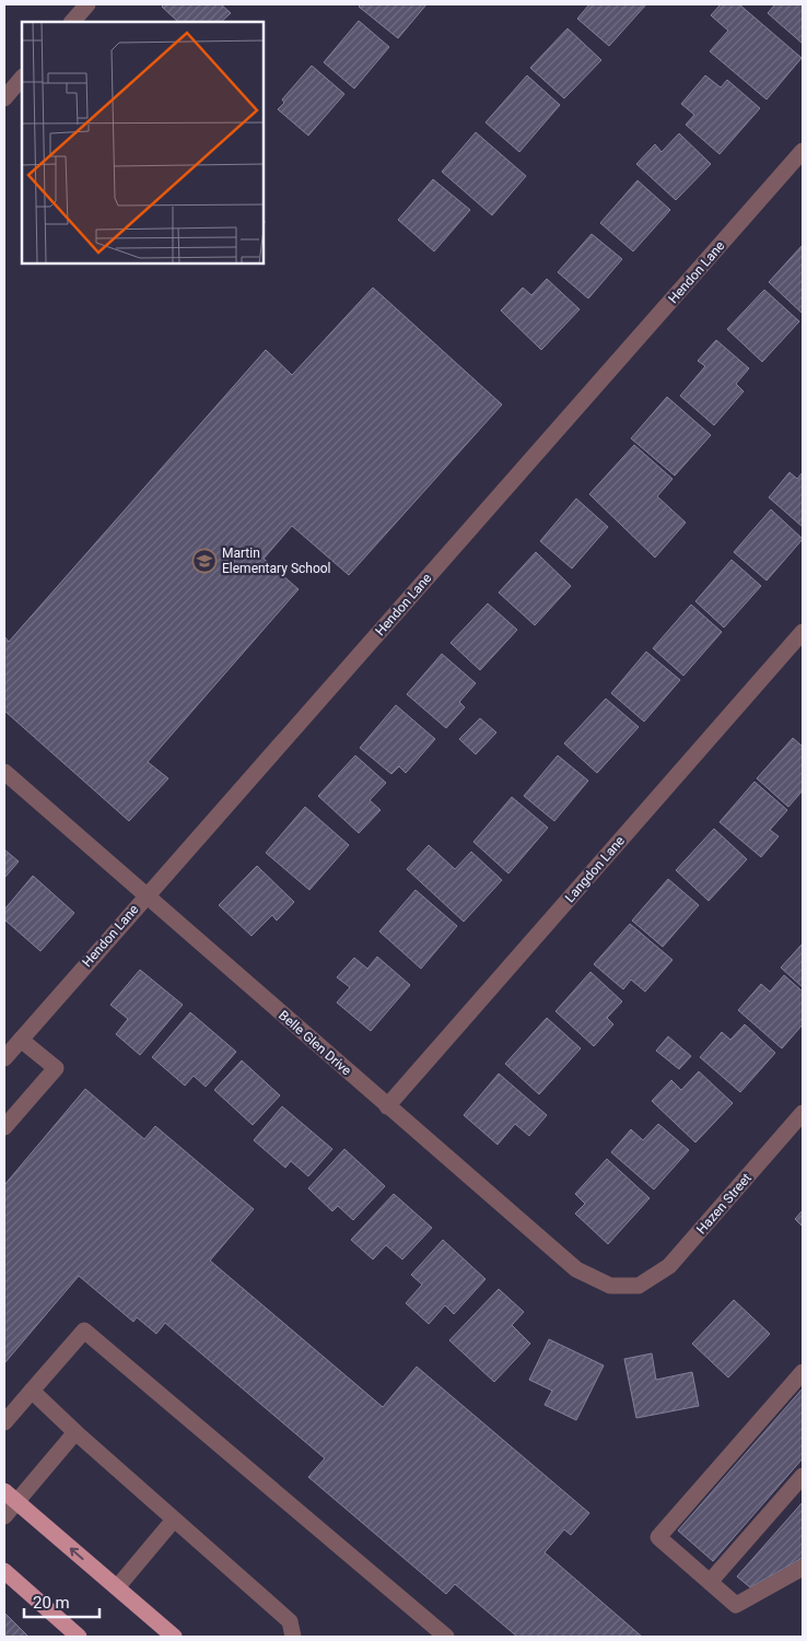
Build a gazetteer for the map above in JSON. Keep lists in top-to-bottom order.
{
  "streets": {
    "street": [
      "Hendon Lane",
      "Langdon Lane",
      "Belle Glen Drive",
      "Hazen Street"
    ]
  },
  "crossings": [
    ["Hendon Lane", "Belle Glen Drive"],
    ["Langdon Lane", "Belle Glen Drive"],
    ["Belle Glen Drive", "Hazen Street"]
  ],
  "places": {
    "school or university": ["Martin Elementary School"]
  },
  "scale_bar": "20 m"
}
